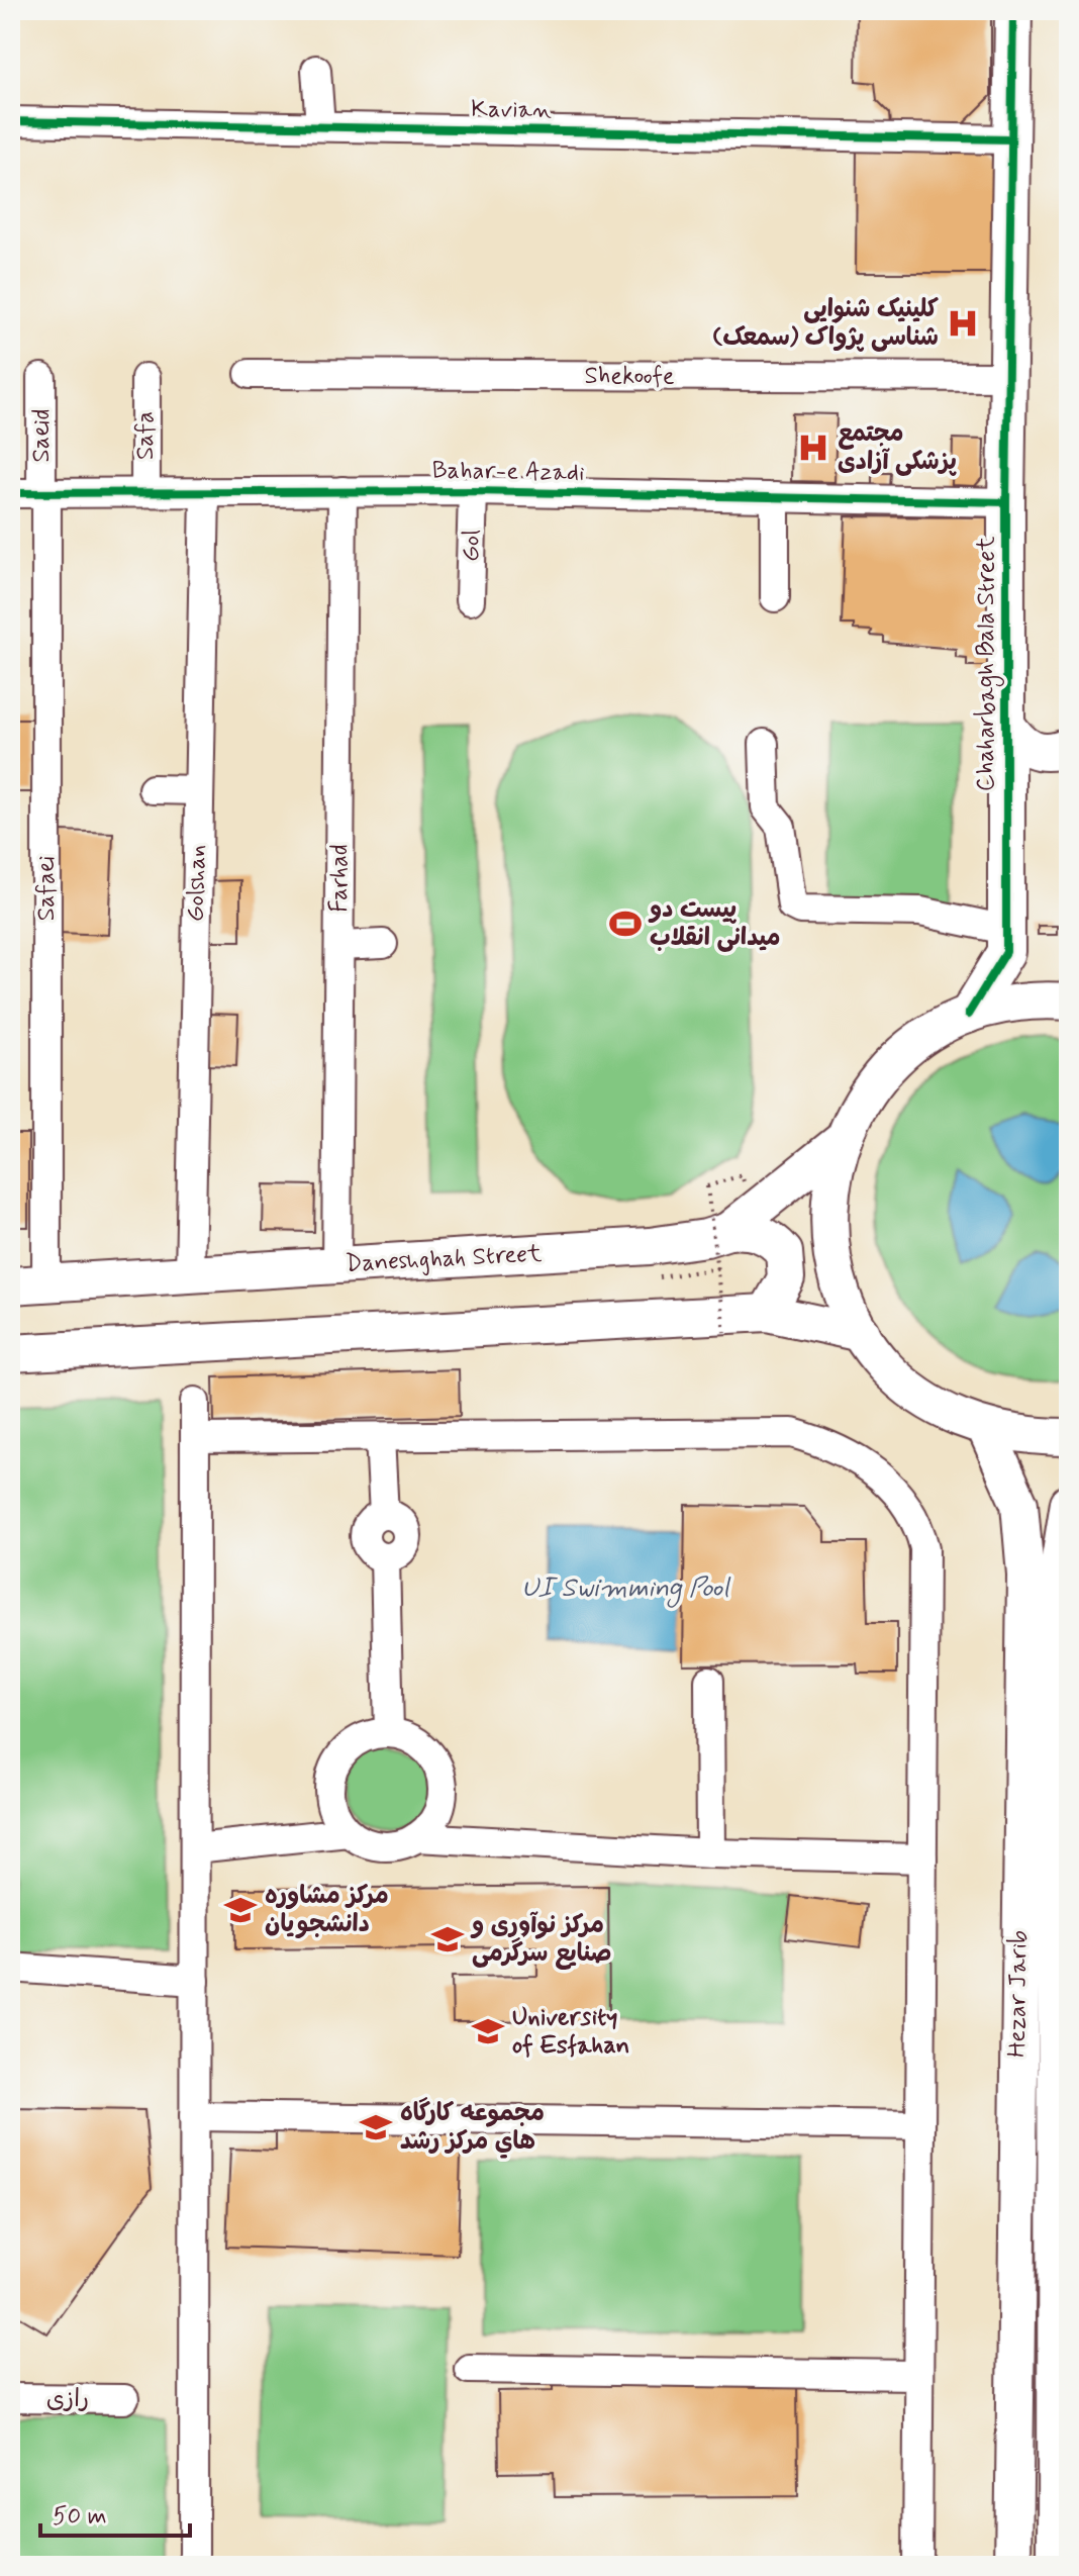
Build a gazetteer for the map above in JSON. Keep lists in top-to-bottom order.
{
  "streets": {
    "main road": ["Chaharbagh Bala Street", "Daneshghah Street", "Hezar Jarib"],
    "street": [
      "Kavian",
      "Shekoofe",
      "Saeid",
      "Safa",
      "Bahar-e Azadi",
      "Gol",
      "Farhad",
      "Golshan",
      "Safaei",
      "رازی"
    ]
  },
  "crossings": [
    ["Kavian", "Chaharbagh Bala Street"],
    ["Shekoofe", "Chaharbagh Bala Street"],
    ["Saeid", "Bahar-e Azadi"],
    ["Saeid", "Safaei"],
    ["Safa", "Bahar-e Azadi"],
    ["Bahar-e Azadi", "Gol"],
    ["Bahar-e Azadi", "Chaharbagh Bala Street"],
    ["Bahar-e Azadi", "Farhad"],
    ["Bahar-e Azadi", "Golshan"],
    ["Bahar-e Azadi", "Safaei"],
    ["Farhad", "Daneshghah Street"],
    ["Golshan", "Daneshghah Street"],
    ["Safaei", "Daneshghah Street"]
  ],
  "water": ["UI Swimming Pool"],
  "places": {
    "hospital": ["کلینیک شنوایی شناسی پژواک (سمعک)", "مجتمع پزشکی آزادی"],
    "sports": ["پیست دو میدانی انقلاب"],
    "school or university": [
      "مرکز مشاوره دانشجویان",
      "مرکز نوآوری و صنایع سرگرمی",
      "University of Esfahan",
      "مجموعه کارگاه هاي مرکز رشد"
    ]
  },
  "scale_bar": "50 m"
}
